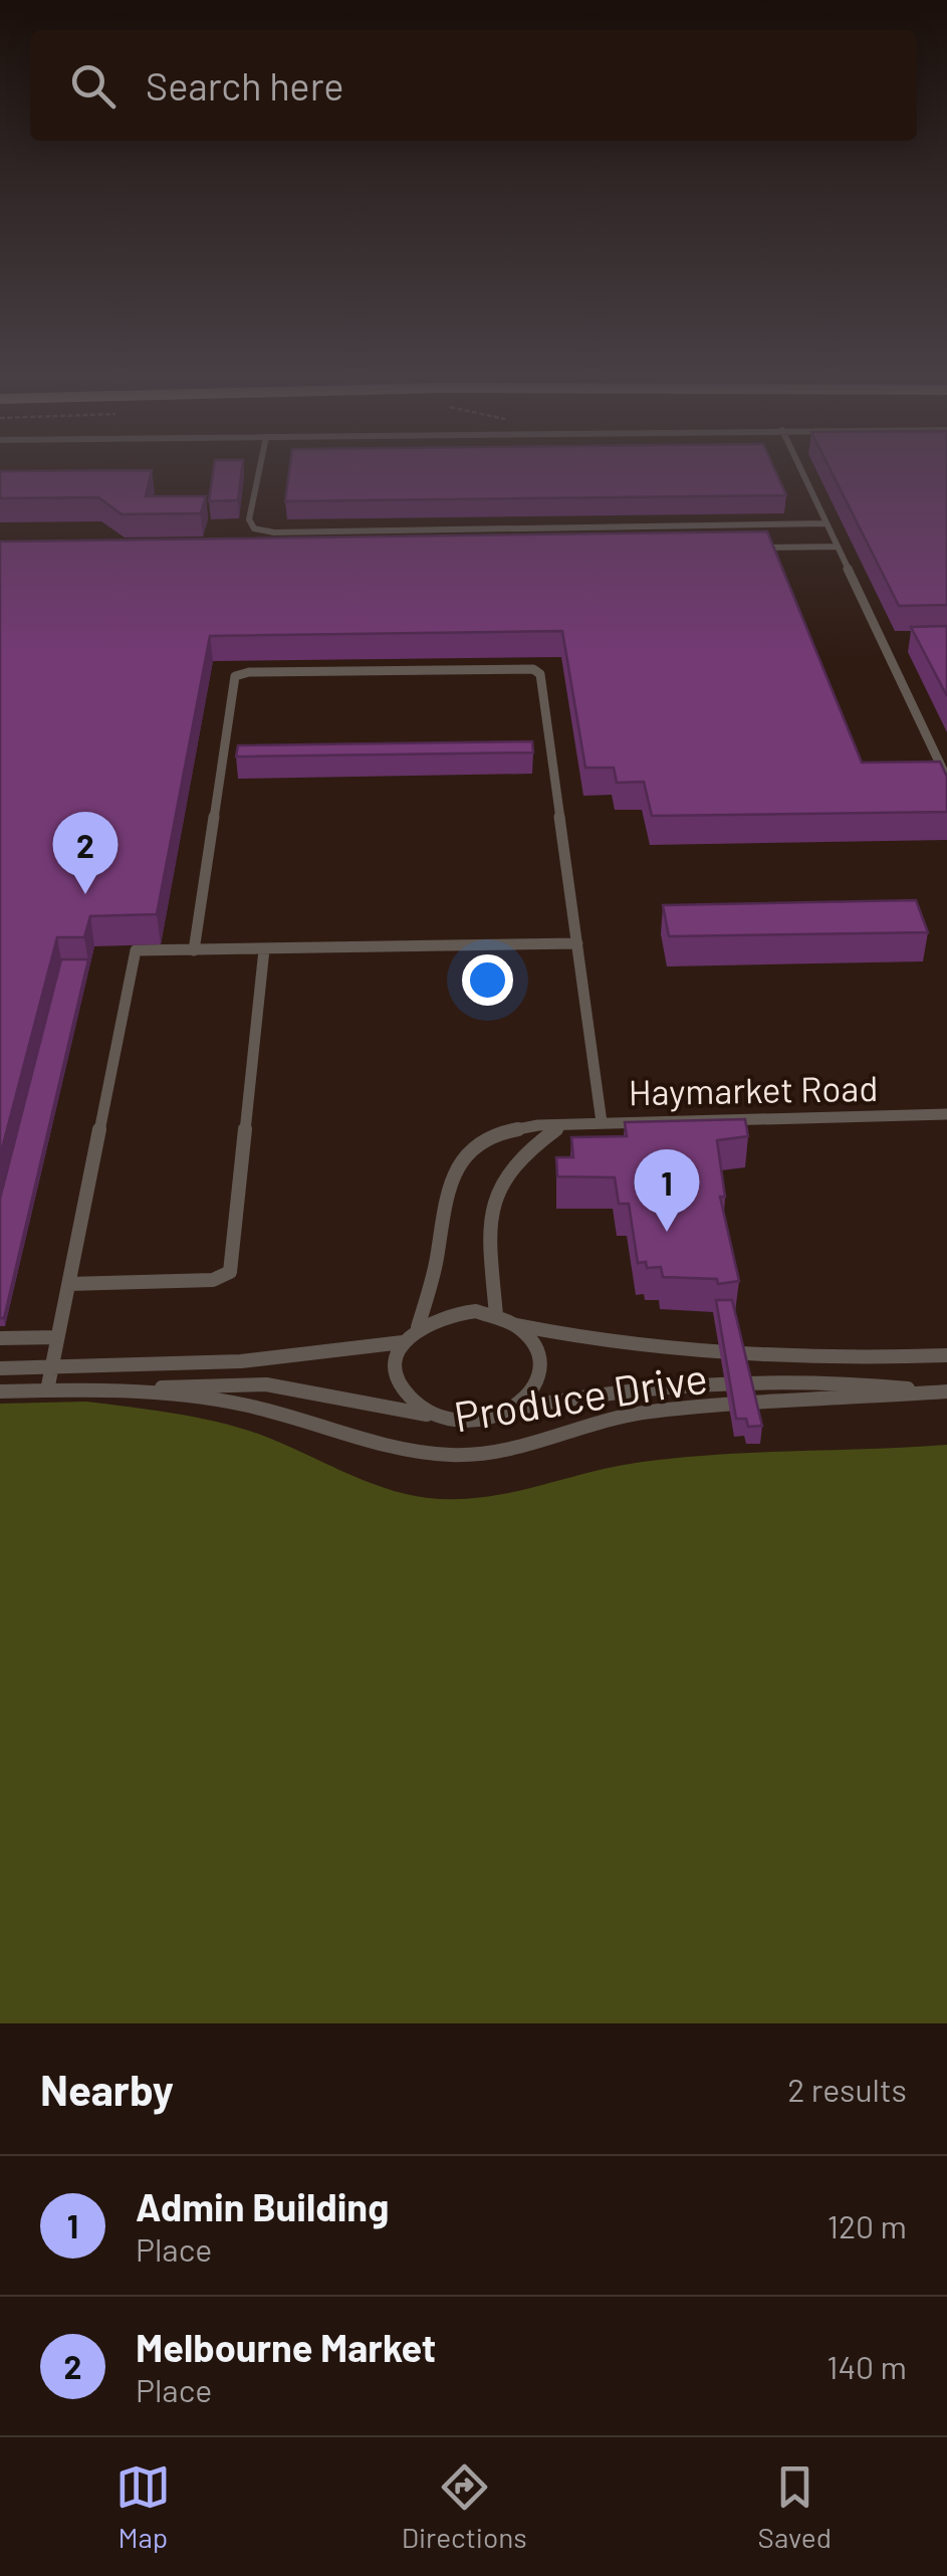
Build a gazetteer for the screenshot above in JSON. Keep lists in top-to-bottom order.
{
  "streets": {
    "lane": ["Haymarket Road", "Produce Drive"]
  },
  "crossings": [
    ["Haymarket Road", "Produce Drive"]
  ],
  "page": {
    "search": "Search here",
    "pins": ["2", "1"],
    "heading": ["Nearby", "2 results"],
    "list": [
      {
        "mark": "1",
        "name": "Admin Building",
        "note": "Place",
        "value": "120 m"
      },
      {
        "mark": "2",
        "name": "Melbourne Market",
        "note": "Place",
        "value": "140 m"
      }
    ],
    "nav": ["Map", "Directions", "Saved"]
  }
}
